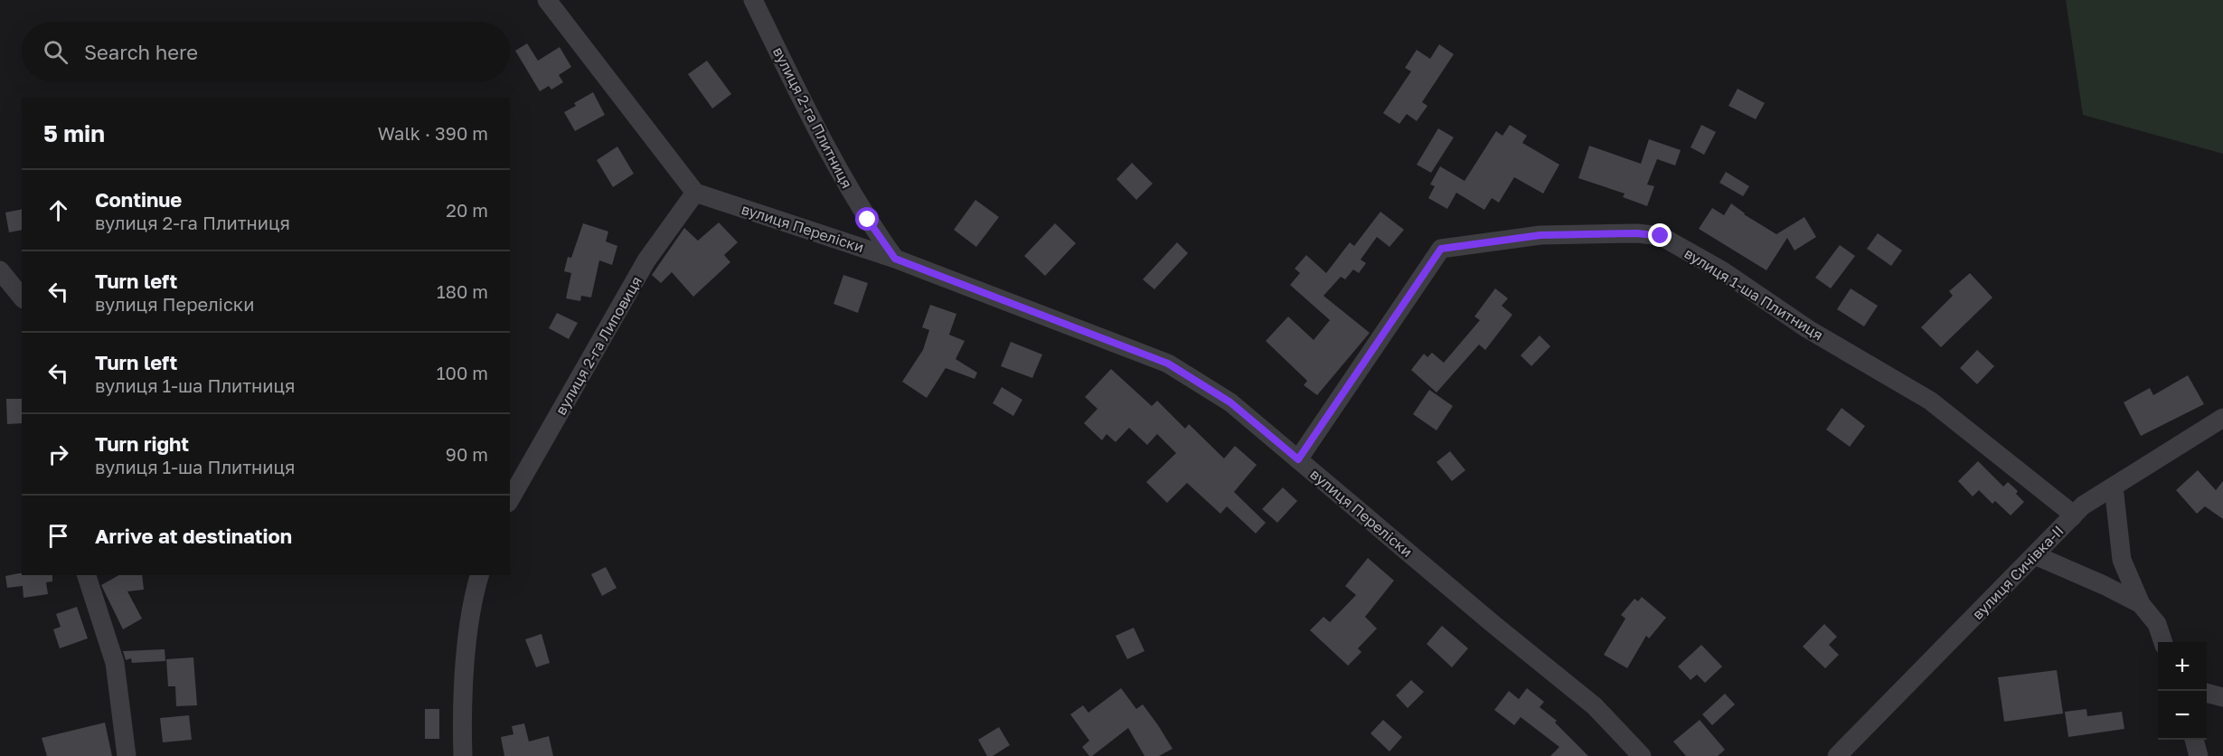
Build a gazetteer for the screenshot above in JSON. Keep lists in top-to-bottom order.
{
  "streets": {
    "street": [
      "вулиця 2-га Плитниця",
      "вулиця Переліски",
      "вулиця 1-ша Плитниця",
      "вулиця 2-га Липовиця",
      "вулиця Сичівка-II"
    ]
  },
  "crossings": [
    ["вулиця 2-га Плитниця", "вулиця Переліски"],
    ["вулиця Переліски", "вулиця 1-ша Плитниця"],
    ["вулиця Переліски", "вулиця 2-га Липовиця"],
    ["вулиця 1-ша Плитниця", "вулиця Сичівка-II"]
  ],
  "page": {
    "search": "Search here",
    "heading": ["5 min", "Walk · 390 m"],
    "list": [
      ["Continue", "вулиця 2-га Плитниця", "20 m"],
      ["Turn left", "вулиця Переліски", "180 m"],
      ["Turn left", "вулиця 1-ша Плитниця", "100 m"],
      ["Turn right", "вулиця 1-ша Плитниця", "90 m"],
      "Arrive at destination"
    ],
    "map_buttons": ["+", "−"]
  }
}
